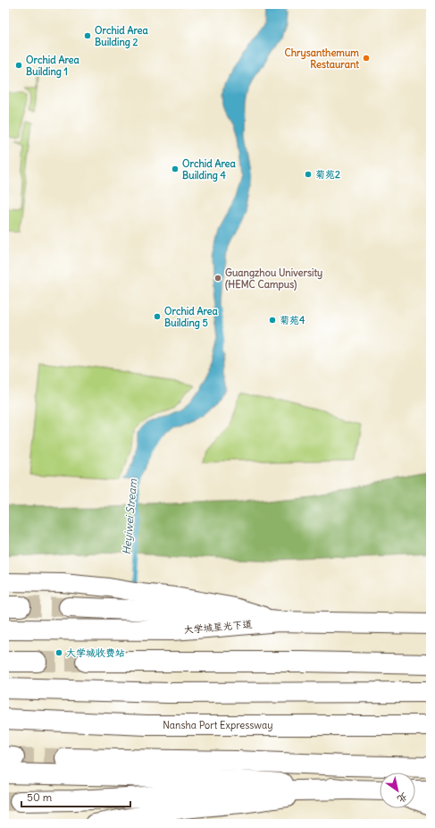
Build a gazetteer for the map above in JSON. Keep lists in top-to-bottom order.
{
  "streets": {
    "main road": ["大学城星光下道", "Nansha Port Expressway"]
  },
  "water": ["Heyiwei Stream"],
  "places": [
    "Orchid Area Building 2",
    "Chrysanthemum Restaurant",
    "Orchid Area Building 1",
    "Orchid Area Building 4",
    "菊苑2",
    "Guangzhou University (HEMC Campus)",
    "Orchid Area Building 5",
    "菊苑4",
    "大学城收费站"
  ],
  "scale_bar": "50 m",
  "north": "bottom right"
}
